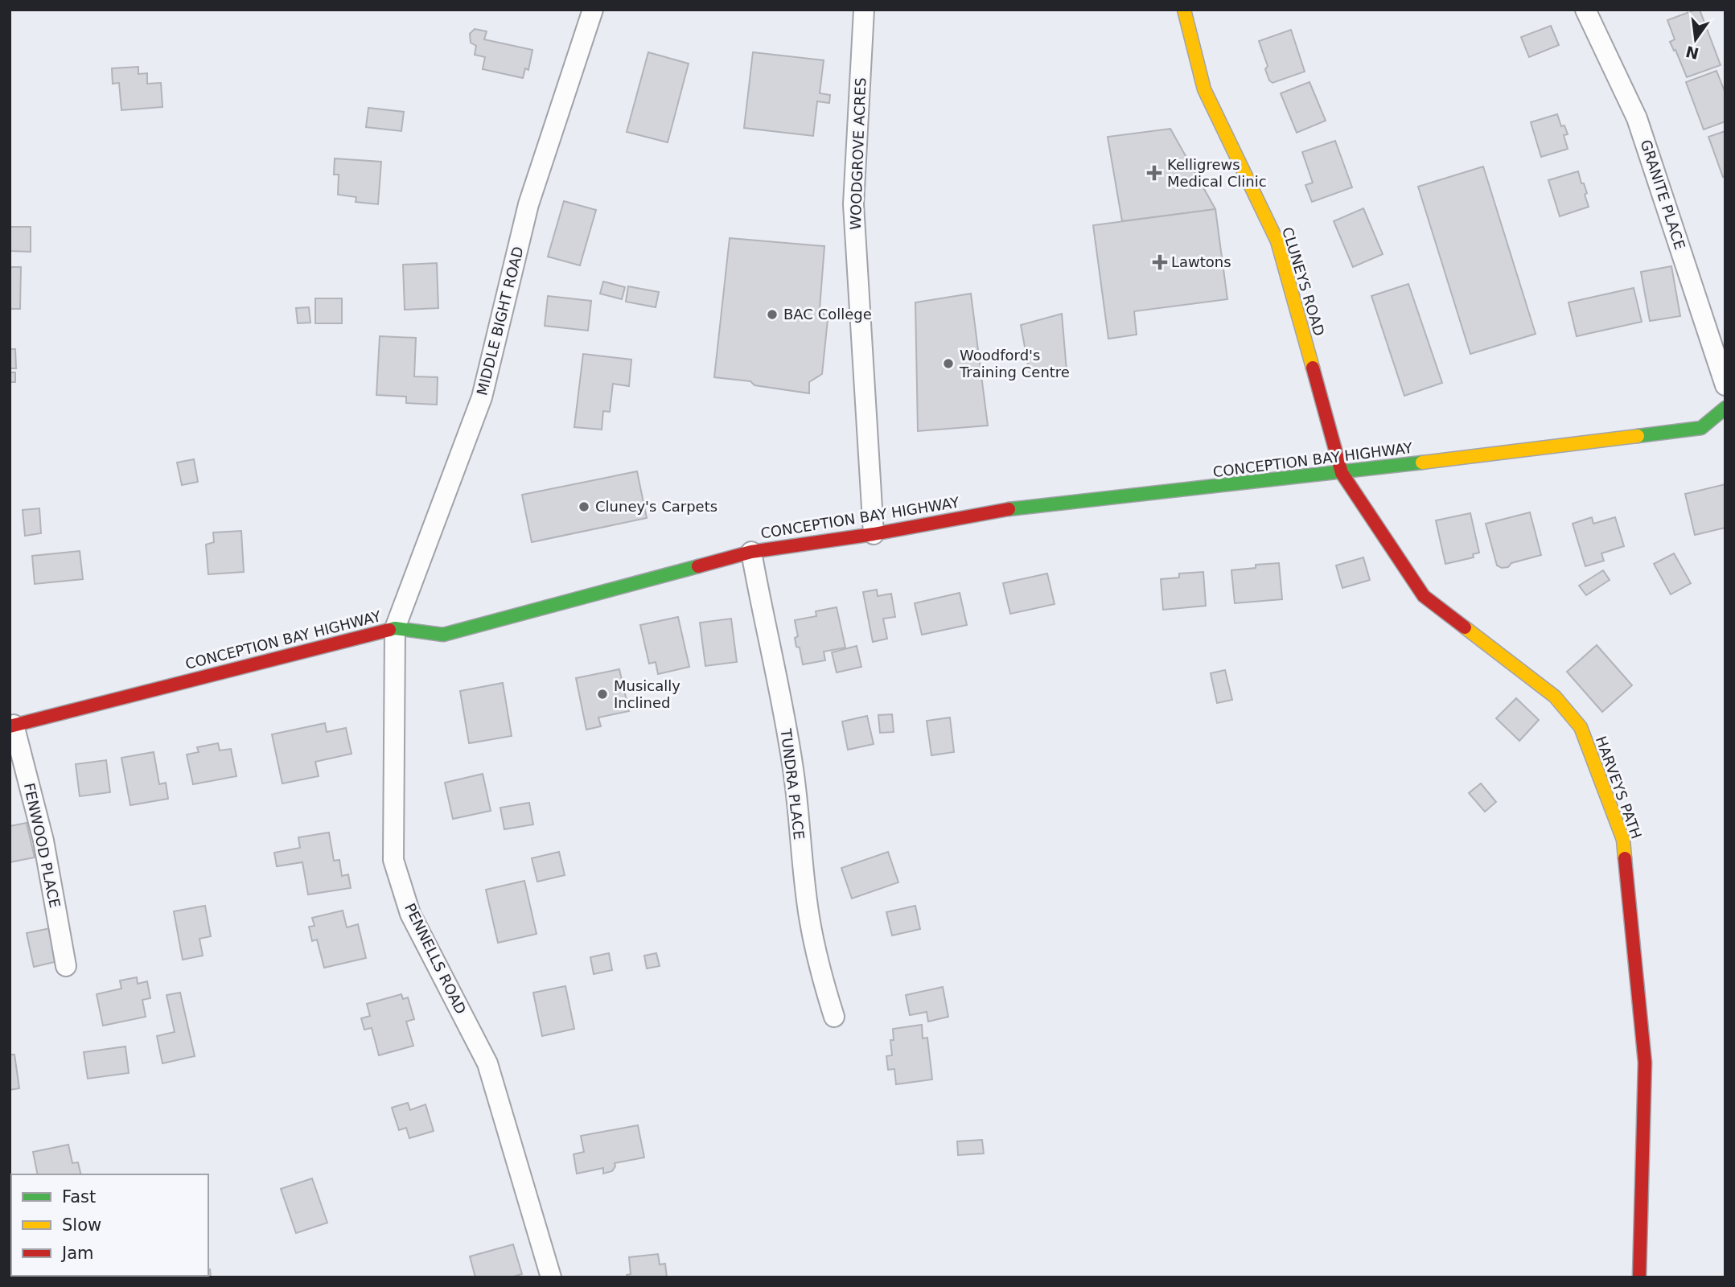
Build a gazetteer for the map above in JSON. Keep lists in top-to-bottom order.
{
  "streets": {
    "main road": ["CLUNEYS ROAD", "CONCEPTION BAY HIGHWAY", "HARVEYS PATH"],
    "street": [
      "WOODGROVE ACRES",
      "GRANITE PLACE",
      "MIDDLE BIGHT ROAD",
      "TUNDRA PLACE",
      "FENWOOD PLACE",
      "PENNELLS ROAD"
    ]
  },
  "crossings": [
    ["WOODGROVE ACRES", "CONCEPTION BAY HIGHWAY"],
    ["CLUNEYS ROAD", "CONCEPTION BAY HIGHWAY"],
    ["CLUNEYS ROAD", "HARVEYS PATH"],
    ["MIDDLE BIGHT ROAD", "CONCEPTION BAY HIGHWAY"],
    ["MIDDLE BIGHT ROAD", "PENNELLS ROAD"],
    ["CONCEPTION BAY HIGHWAY", "TUNDRA PLACE"],
    ["CONCEPTION BAY HIGHWAY", "HARVEYS PATH"],
    ["CONCEPTION BAY HIGHWAY", "FENWOOD PLACE"],
    ["CONCEPTION BAY HIGHWAY", "PENNELLS ROAD"]
  ],
  "places": {
    "health": ["Kelligrews Medical Clinic", "Lawtons"],
    "other": [
      "BAC College",
      "Woodford's Training Centre",
      "Cluney's Carpets",
      "Musically Inclined"
    ]
  },
  "legend": ["Fast", "Slow", "Jam"],
  "north": "bottom"
}
